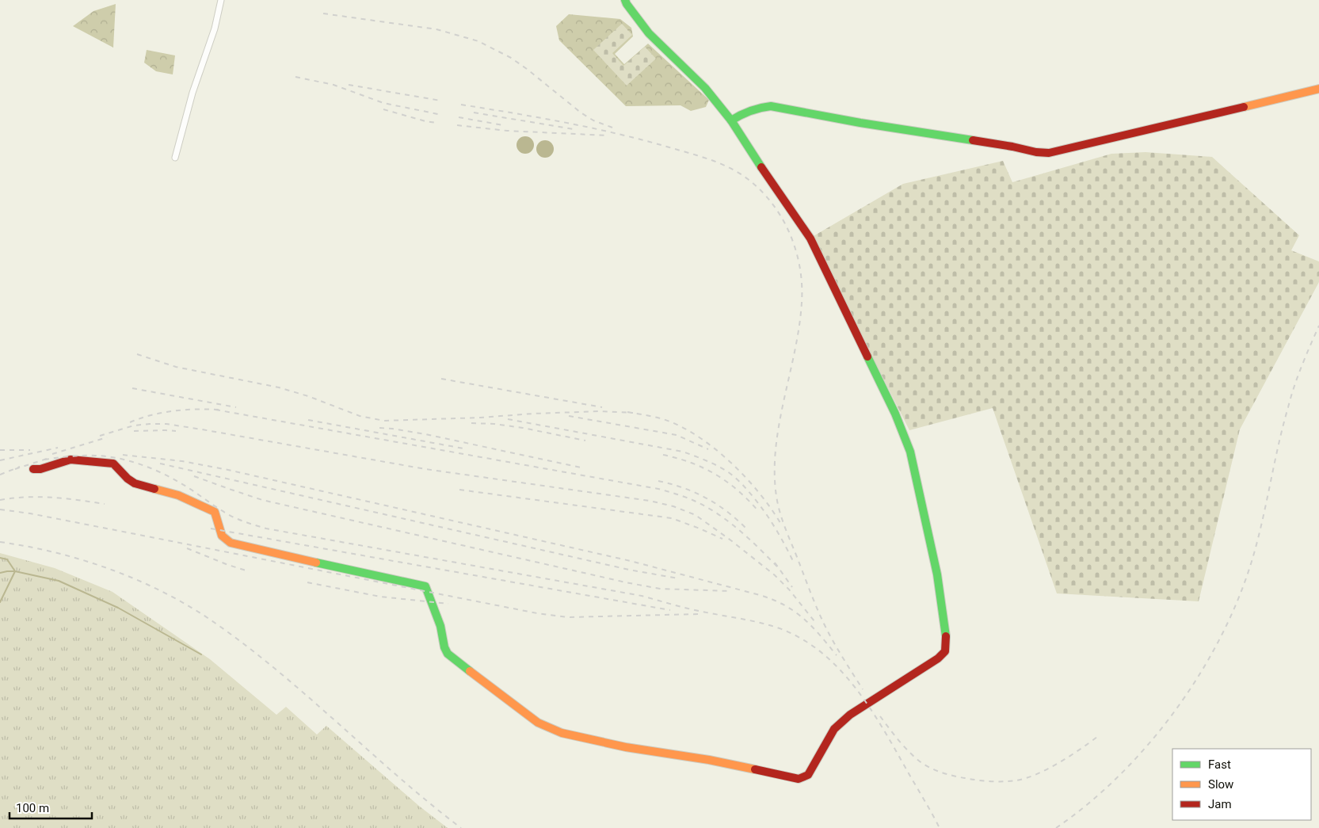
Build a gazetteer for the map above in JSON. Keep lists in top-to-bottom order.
{
  "legend": ["Fast", "Slow", "Jam"],
  "scale_bar": "100 m"
}
